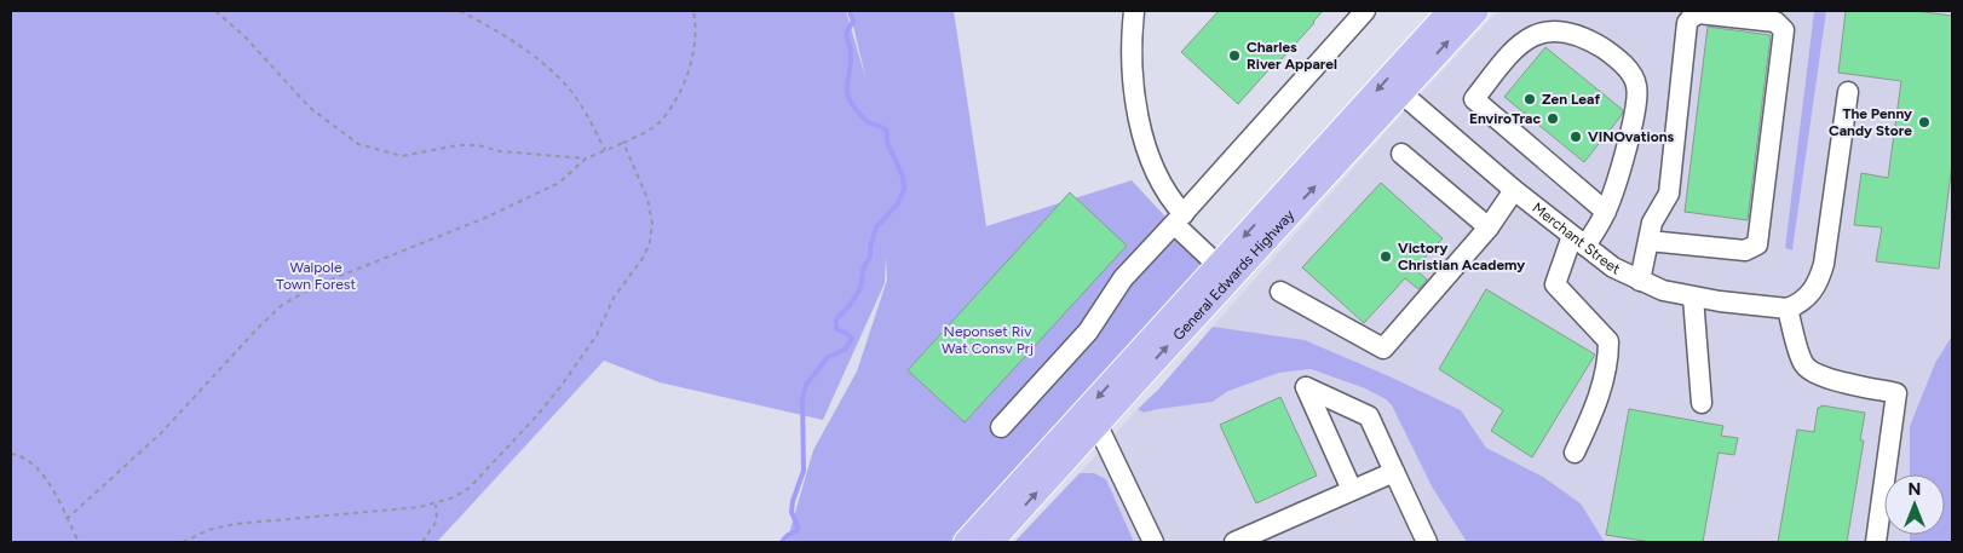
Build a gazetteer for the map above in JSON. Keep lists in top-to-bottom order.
{
  "streets": {
    "main road": ["General Edwards Highway"],
    "street": ["Merchant Street"]
  },
  "crossings": [
    ["Merchant Street", "General Edwards Highway"]
  ],
  "parks": ["Walpole Town Forest", "Neponset Riv Wat Consv Prj"],
  "places": [
    "Charles River Apparel",
    "Zen Leaf",
    "EnviroTrac",
    "The Penny Candy Store",
    "VINOvations",
    "Victory Christian Academy"
  ],
  "north": "top"
}
